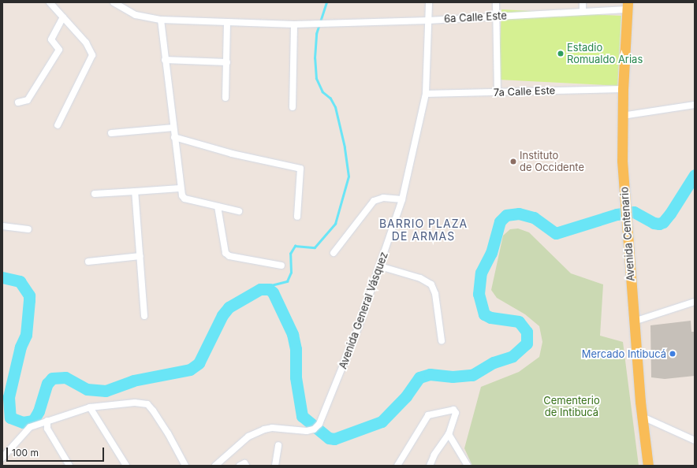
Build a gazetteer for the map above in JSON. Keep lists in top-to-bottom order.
{
  "streets": {
    "main road": ["Avenida Centenario"],
    "street": ["6a Calle Este", "7a Calle Este", "Avenida General Vásquez"]
  },
  "crossings": [
    ["6a Calle Este", "Avenida Centenario"],
    ["6a Calle Este", "Avenida General Vásquez"],
    ["7a Calle Este", "Avenida Centenario"],
    ["7a Calle Este", "Avenida General Vásquez"]
  ],
  "districts": ["BARRIO PLAZA DE ARMAS"],
  "parks": ["Cementerio de Intibucá"],
  "places": ["Estadio Romualdo Arias", "Instituto de Occidente", "Mercado Intibucá"],
  "scale_bar": "100 m"
}
